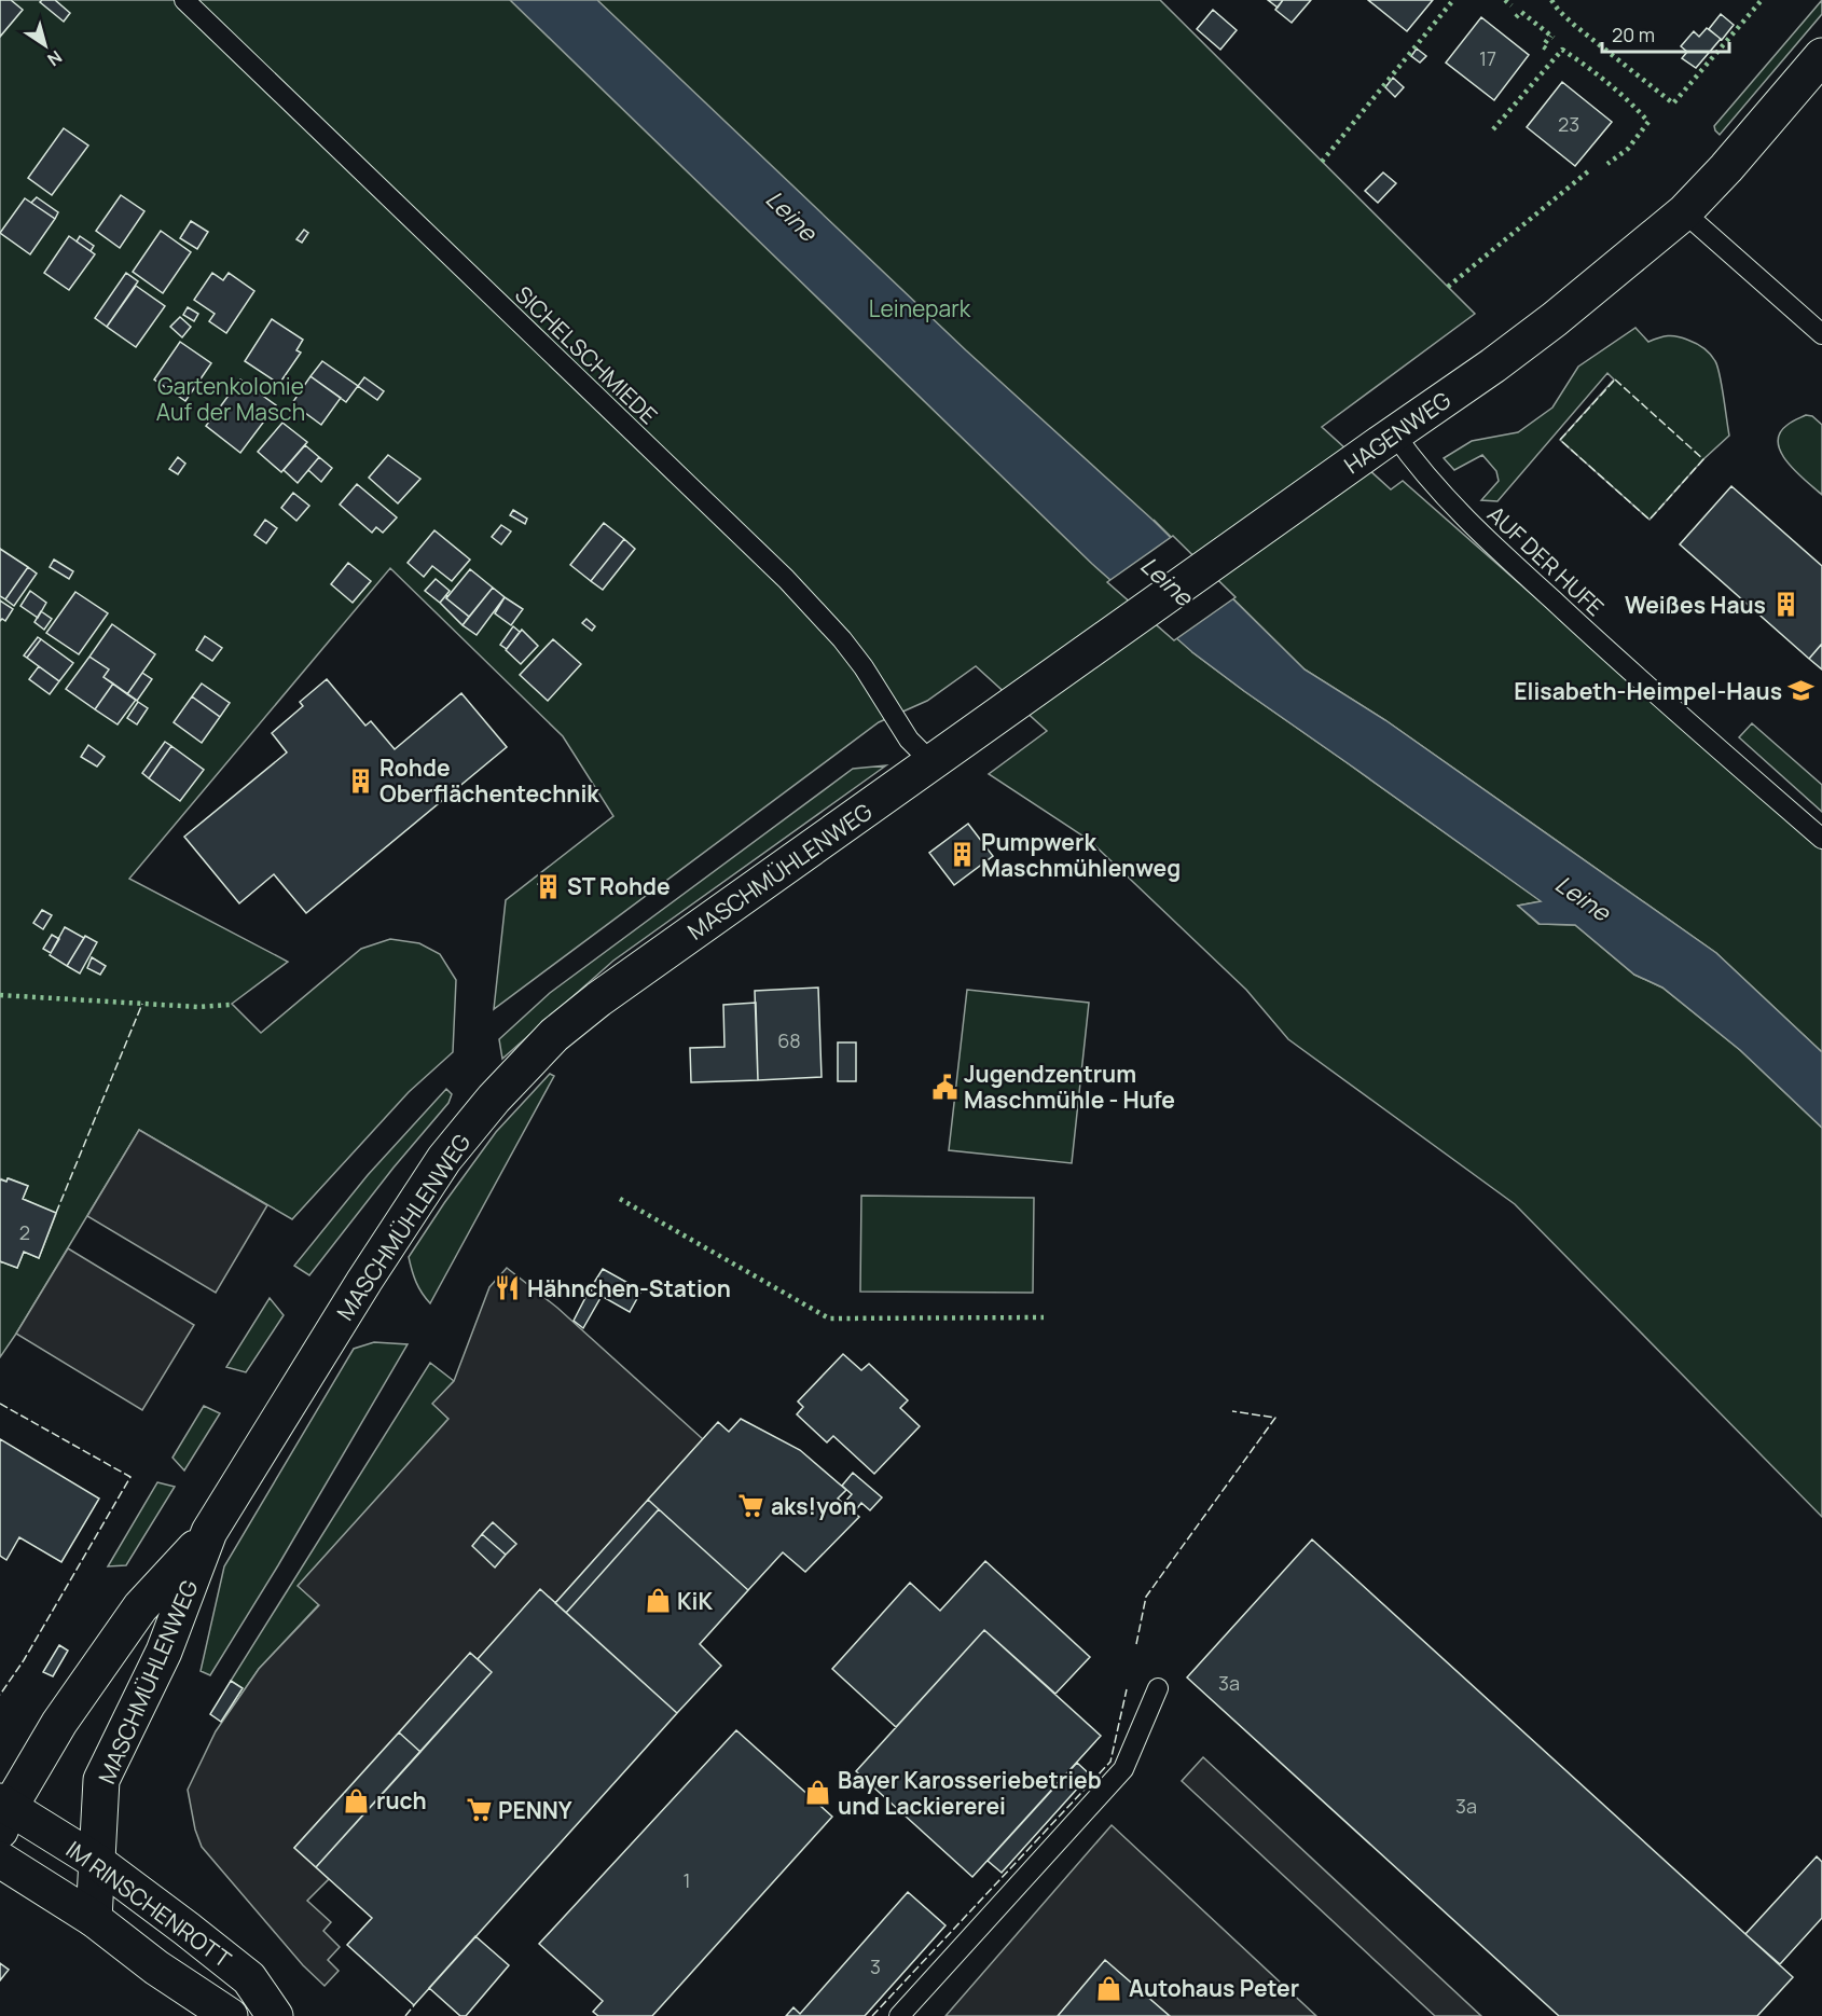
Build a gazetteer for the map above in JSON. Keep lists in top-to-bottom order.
{
  "streets": {
    "street": ["HAGENWEG", "MASCHMÜHLENWEG", "IM RINSCHENROTT"],
    "lane": ["SICHELSCHMIEDE", "AUF DER HUFE"]
  },
  "crossings": [
    ["SICHELSCHMIEDE", "HAGENWEG"],
    ["SICHELSCHMIEDE", "MASCHMÜHLENWEG"],
    ["HAGENWEG", "AUF DER HUFE"],
    ["HAGENWEG", "MASCHMÜHLENWEG"],
    ["MASCHMÜHLENWEG", "IM RINSCHENROTT"]
  ],
  "water": ["Leine"],
  "parks": ["Leinepark", "Gartenkolonie Auf der Masch"],
  "places": {
    "building": [
      "Weißes Haus",
      "Rohde Oberflächentechnik",
      "Pumpwerk Maschmühlenweg",
      "ST Rohde"
    ],
    "school or university": ["Elisabeth-Heimpel-Haus"],
    "public building": ["Jugendzentrum Maschmühle - Hufe"],
    "restaurant": ["Hähnchen-Station"],
    "supermarket": ["aks!yon", "PENNY"],
    "shop": [
      "KiK",
      "Bayer Karosseriebetrieb und Lackiererei",
      "ruch",
      "Autohaus Peter"
    ]
  },
  "house_numbers": [
    "17",
    "23",
    "68",
    "2",
    "3a",
    "3a",
    "1",
    "3"
  ],
  "scale_bar": "20 m",
  "north": "bottom right"
}
